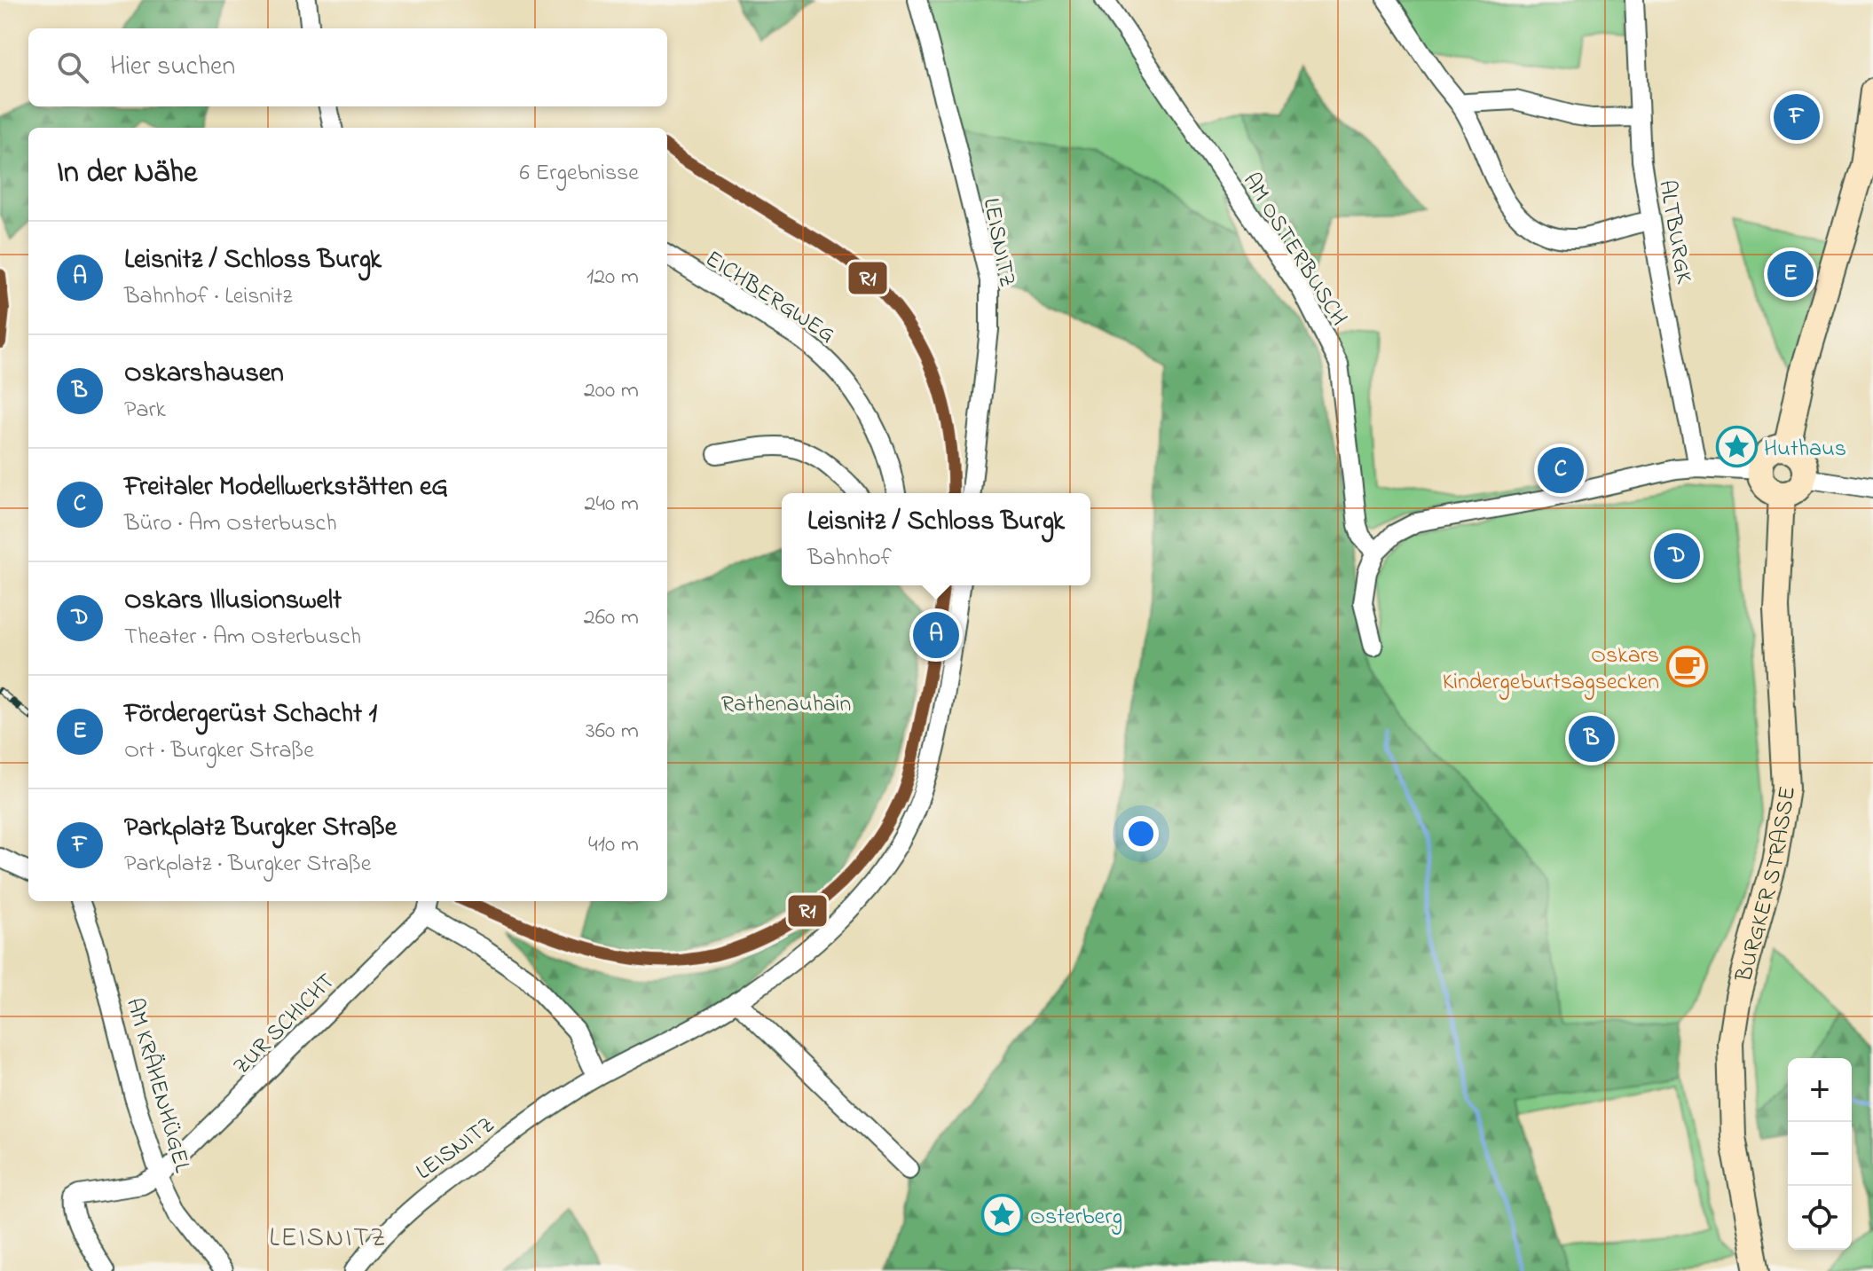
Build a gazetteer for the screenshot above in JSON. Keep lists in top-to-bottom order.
{
  "streets": {
    "main road": ["BURGKER STRASSE"],
    "street": [
      "ALTBURGK",
      "LEISNITZ",
      "AM OSTERBUSCH",
      "EICHBERGWEG",
      "ZUR SCHICHT",
      "AM KRÄHENHÜGEL"
    ]
  },
  "crossings": [
    ["ZUR SCHICHT", "AM KRÄHENHÜGEL"]
  ],
  "districts": ["LEISNITZ"],
  "parks": ["Rathenauhain"],
  "places": {
    "place": ["Huthaus", "Osterberg"],
    "cafe": ["Oskars Kindergeburtsagsecken"]
  },
  "lines": ["transit line R1"],
  "page": {
    "search": "Hier suchen",
    "pins": [
      "F",
      "E",
      "C",
      "D",
      "A",
      "B"
    ],
    "heading": ["In der Nähe", "6 Ergebnisse"],
    "list": [
      {
        "mark": "A",
        "name": "Leisnitz / Schloss Burgk",
        "note": "Bahnhof · Leisnitz",
        "value": "120 m"
      },
      {
        "mark": "B",
        "name": "Oskarshausen",
        "note": "Park",
        "value": "200 m"
      },
      {
        "mark": "C",
        "name": "Freitaler Modellwerkstätten eG",
        "note": "Büro · Am Osterbusch",
        "value": "240 m"
      },
      {
        "mark": "D",
        "name": "Oskars Illusionswelt",
        "note": "Theater · Am Osterbusch",
        "value": "260 m"
      },
      {
        "mark": "E",
        "name": "Fördergerüst Schacht 1",
        "note": "Ort · Burgker Straße",
        "value": "360 m"
      },
      {
        "mark": "F",
        "name": "Parkplatz Burgker Straße",
        "note": "Parkplatz · Burgker Straße",
        "value": "410 m"
      }
    ],
    "popup": ["Leisnitz / Schloss Burgk", "Bahnhof"],
    "map_buttons": ["+", "−"]
  }
}
